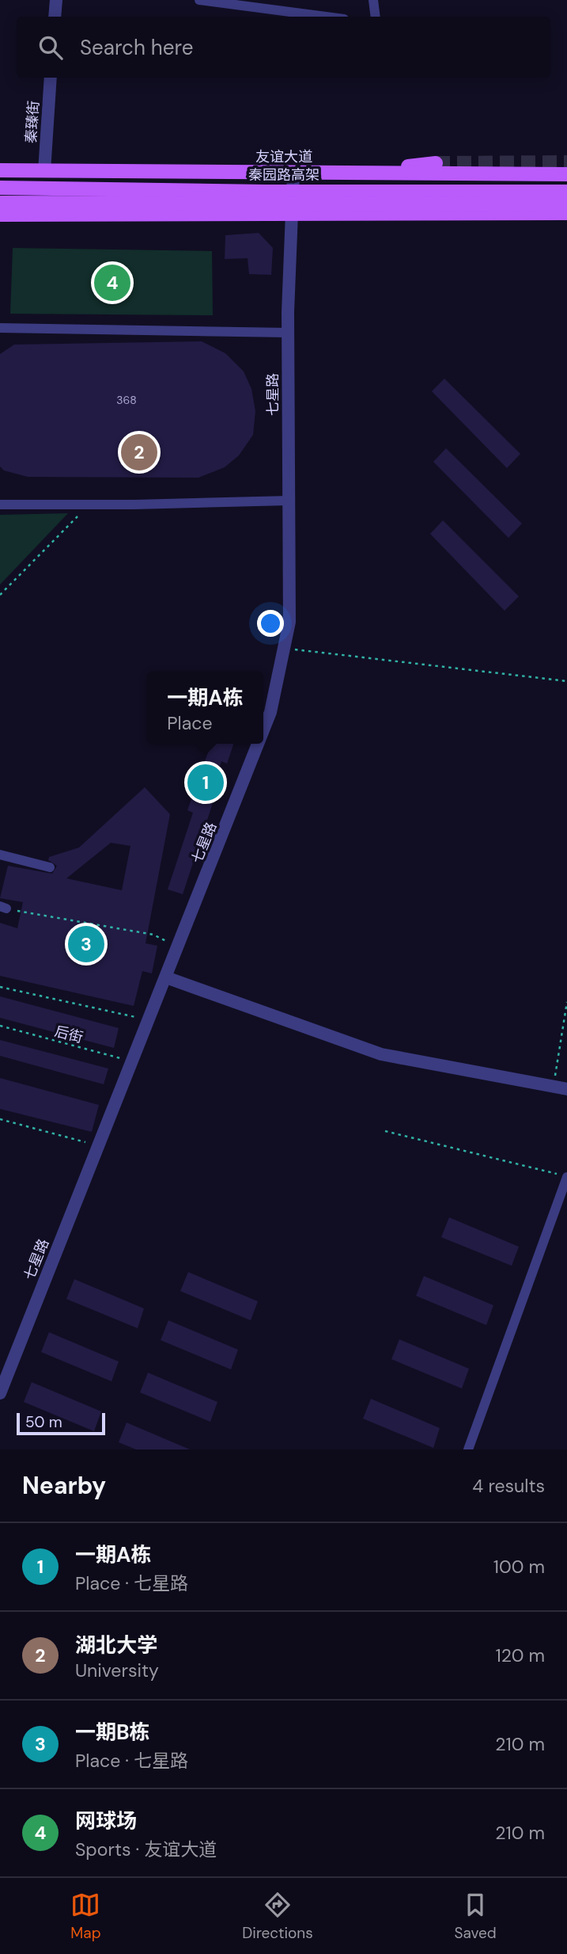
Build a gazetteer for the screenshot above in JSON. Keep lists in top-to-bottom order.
{
  "streets": {
    "main road": ["友谊大道", "秦园路高架"],
    "street": ["秦臻街", "七星路"],
    "path": ["后街"]
  },
  "crossings": [
    ["秦臻街", "友谊大道"],
    ["友谊大道", "七星路"],
    ["七星路", "后街"]
  ],
  "house_numbers": ["368"],
  "scale_bar": "50 m",
  "page": {
    "search": "Search here",
    "pins": [
      "4",
      "2",
      "1",
      "3"
    ],
    "popup": ["一期A栋", "Place"],
    "scale": "50 m",
    "heading": ["Nearby", "4 results"],
    "list": [
      {
        "mark": "1",
        "name": "一期A栋",
        "note": "Place · 七星路",
        "value": "100 m"
      },
      {
        "mark": "2",
        "name": "湖北大学",
        "note": "University",
        "value": "120 m"
      },
      {
        "mark": "3",
        "name": "一期B栋",
        "note": "Place · 七星路",
        "value": "210 m"
      },
      {
        "mark": "4",
        "name": "网球场",
        "note": "Sports · 友谊大道",
        "value": "210 m"
      }
    ],
    "nav": ["Map", "Directions", "Saved"]
  }
}
